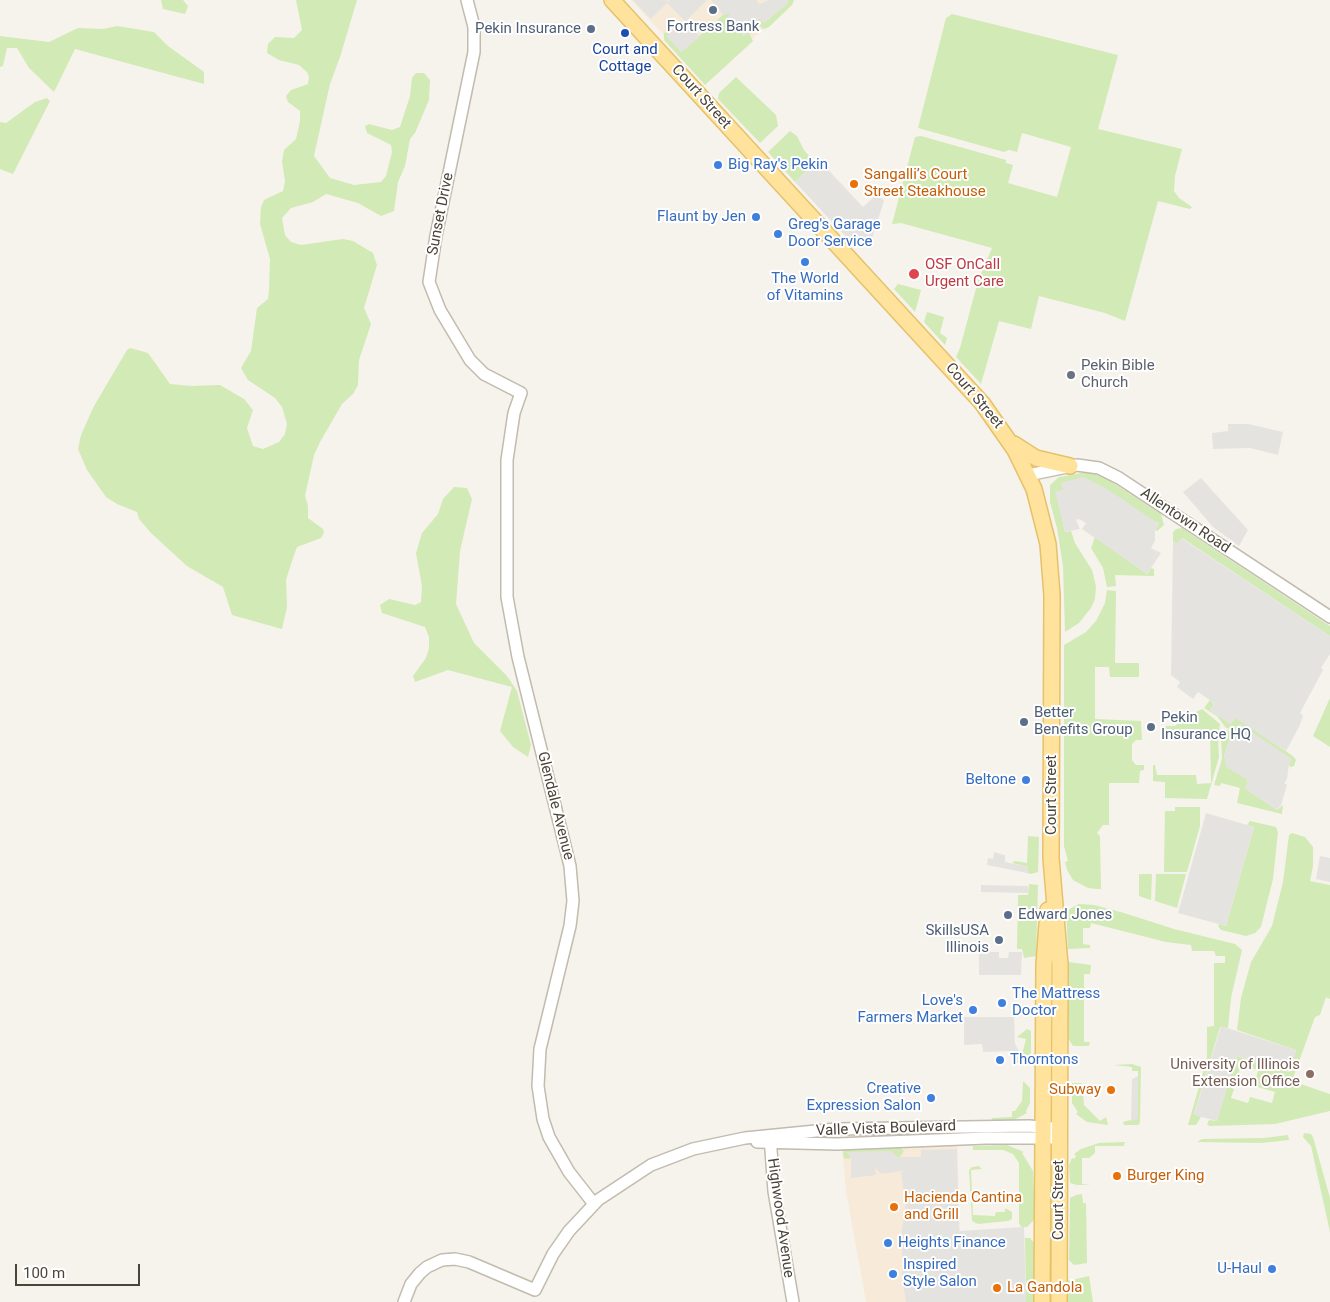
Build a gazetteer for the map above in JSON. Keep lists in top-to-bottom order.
{
  "streets": {
    "main road": ["Court Street"],
    "street": [
      "Sunset Drive",
      "Allentown Road",
      "Glendale Avenue",
      "Valle Vista Boulevard",
      "Highwood Avenue"
    ]
  },
  "crossings": [
    ["Court Street", "Allentown Road"],
    ["Court Street", "Valle Vista Boulevard"],
    ["Sunset Drive", "Glendale Avenue"],
    ["Glendale Avenue", "Valle Vista Boulevard"],
    ["Valle Vista Boulevard", "Highwood Avenue"]
  ],
  "places": [
    "Fortress Bank",
    "Pekin Insurance",
    "Court and Cottage",
    "Big Ray's Pekin",
    "Sangalli’s Court Street Steakhouse",
    "Flaunt by Jen",
    "Greg's Garage Door Service",
    "The World of Vitamins",
    "OSF OnCall Urgent Care",
    "Pekin Bible Church",
    "Better Benefits Group",
    "Pekin Insurance HQ",
    "Beltone",
    "Edward Jones",
    "SkillsUSA Illinois",
    "The Mattress Doctor",
    "Love's Farmers Market",
    "Thorntons",
    "University of Illinois Extension Office",
    "Subway",
    "Creative Expression Salon",
    "Burger King",
    "Hacienda Cantina and Grill",
    "Heights Finance",
    "U-Haul",
    "Inspired Style Salon",
    "La Gandola"
  ],
  "scale_bar": "100 m"
}
